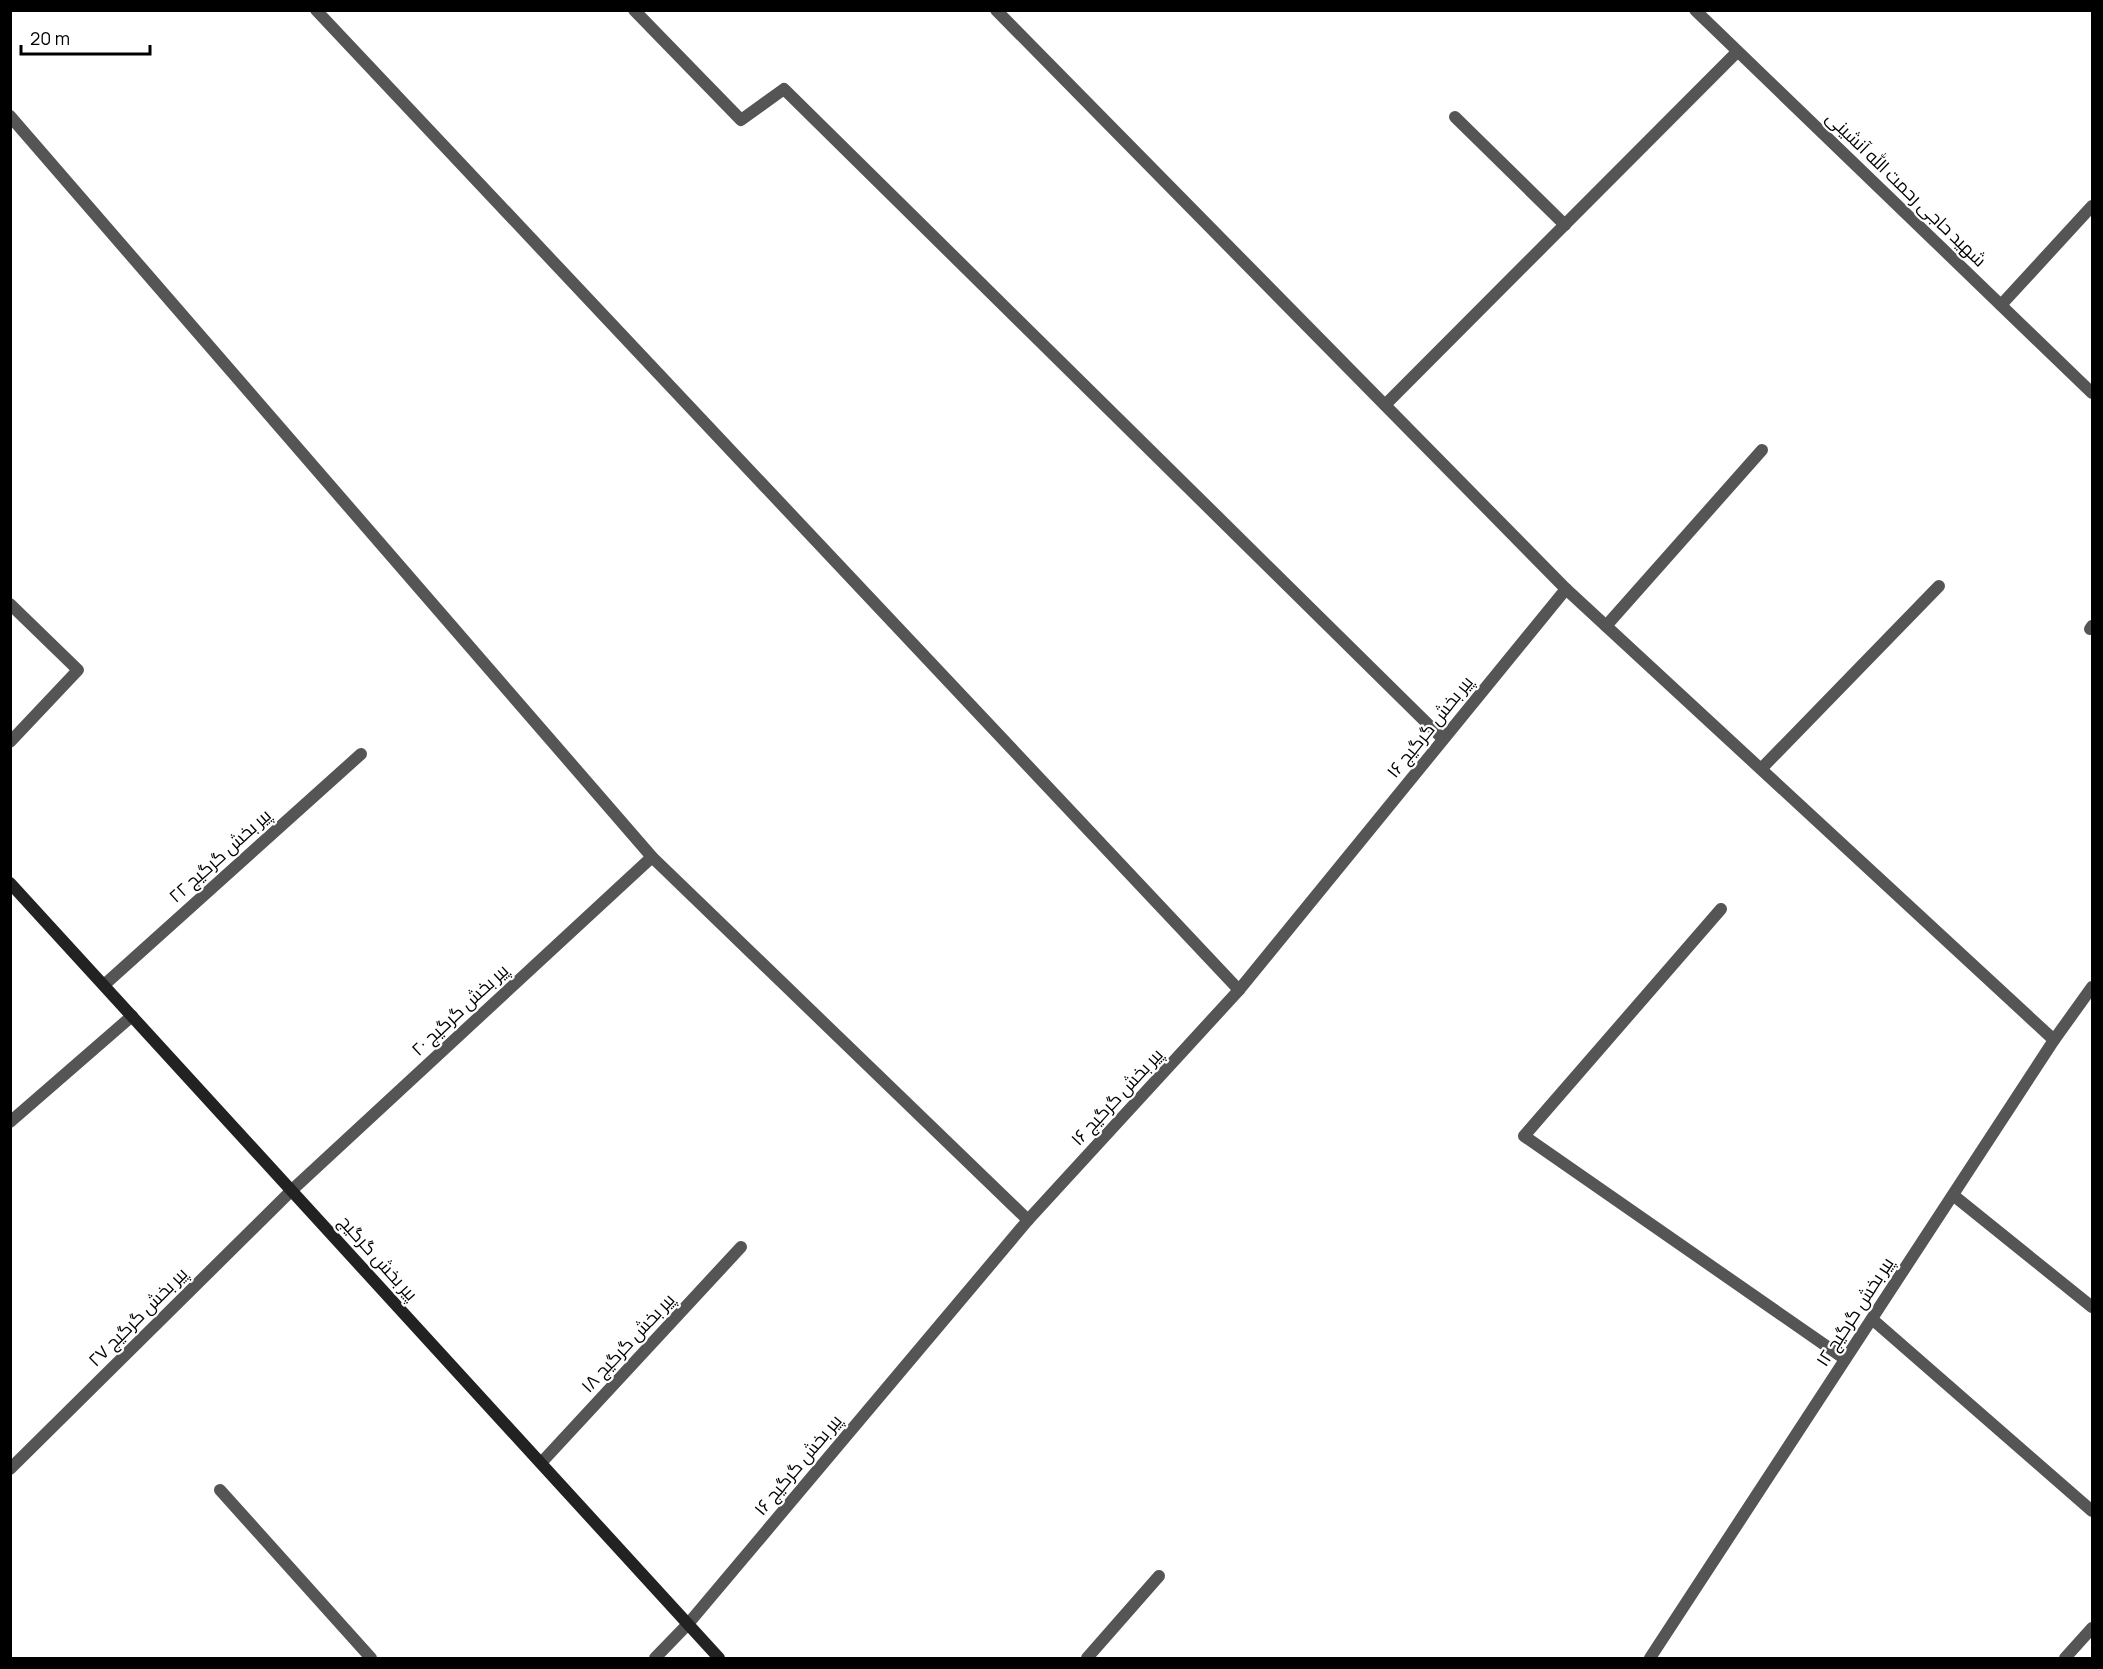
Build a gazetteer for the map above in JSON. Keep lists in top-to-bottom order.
{
  "streets": {
    "street": [
      "شهید حاجی رحمت الله آنشینی",
      "پیر بخش گرگیج ۱۶",
      "پیر بخش گرگیج ۲۲",
      "پیر بخش گرگیج ۲۰",
      "پیر بخش گرگیج",
      "پیر بخش گرگیج ۱۲",
      "پیر بخش گرگیج ۲۷",
      "پیر بخش گرگیج ۱۸"
    ]
  },
  "crossings": [
    ["پیر بخش گرگیج ۱۶", "پیر بخش گرگیج"],
    ["پیر بخش گرگیج ۲۲", "پیر بخش گرگیج"],
    ["پیر بخش گرگیج ۲۰", "پیر بخش گرگیج"],
    ["پیر بخش گرگیج ۲۰", "پیر بخش گرگیج ۲۷"],
    ["پیر بخش گرگیج", "پیر بخش گرگیج ۲۷"],
    ["پیر بخش گرگیج", "پیر بخش گرگیج ۱۸"]
  ],
  "scale_bar": "20 m"
}
